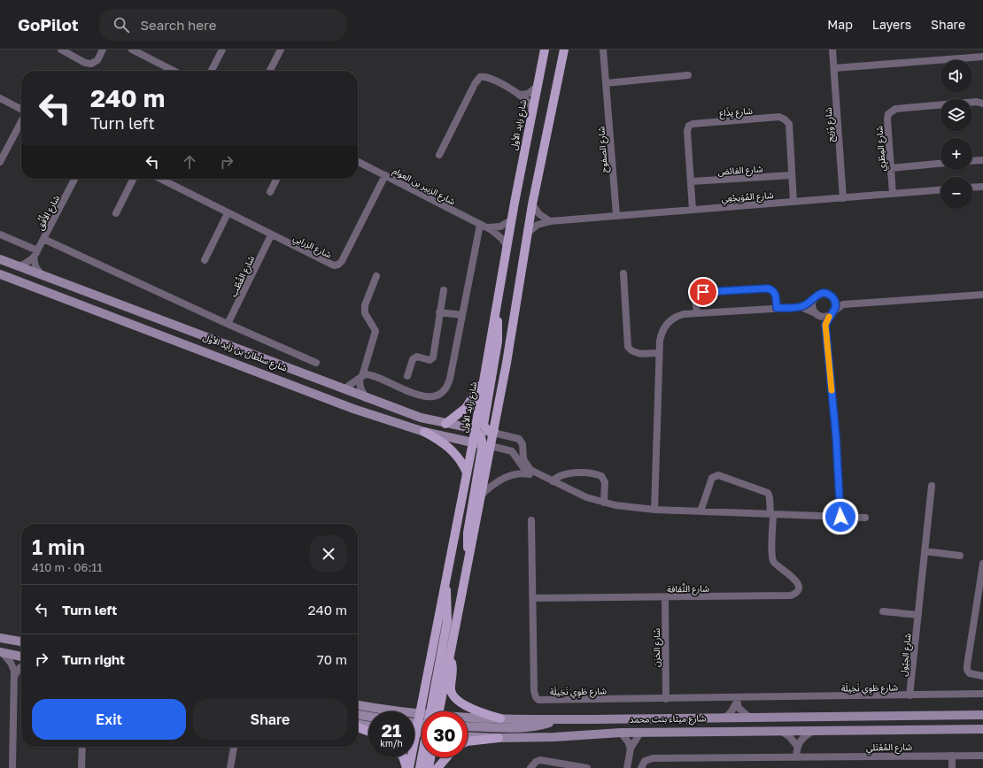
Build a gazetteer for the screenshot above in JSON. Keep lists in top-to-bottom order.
{
  "streets": {
    "main road": ["شارع زايد الأول", "شارع سلطان بن زايد الأول", "شارع ميثاء بنت محمد"],
    "street": [
      "شارع يِذَاع",
      "شارع وْرَيج",
      "شارع المِطْرِي",
      "شارع الصفوح",
      "شارع الفائض",
      "شارع الزبير بن العوام",
      "شارع المُوَيجْعِي",
      "شارع الأُفُق",
      "شارع الزرابي",
      "شارع القُطُب",
      "شارع الثَّقافة",
      "شارع الخزن",
      "شارع الحِيُول",
      "شارع طَوِي نَخِيلَة",
      "شارع المُعْتَلي"
    ]
  },
  "crossings": [
    ["شارع يِذَاع", "شارع الفائض"],
    ["شارع يِذَاع", "شارع المُوَيجْعِي"],
    ["شارع زايد الأول", "شارع الزبير بن العوام"],
    ["شارع زايد الأول", "شارع سلطان بن زايد الأول"],
    ["شارع وْرَيج", "شارع المُوَيجْعِي"],
    ["شارع المِطْرِي", "شارع المُوَيجْعِي"],
    ["شارع الصفوح", "شارع المُوَيجْعِي"],
    ["شارع الزبير بن العوام", "شارع الزرابي"],
    ["شارع الزرابي", "شارع القُطُب"],
    ["شارع الثَّقافة", "شارع الخزن"],
    ["شارع الثَّقافة", "شارع طَوِي نَخِيلَة"],
    ["شارع الخزن", "شارع طَوِي نَخِيلَة"],
    ["شارع الحِيُول", "شارع طَوِي نَخِيلَة"]
  ],
  "page": {
    "header": "GoPilot",
    "search": "Search here",
    "nav": ["Map", "Layers", "Share"],
    "map_buttons": ["+", "−"],
    "turn": ["240 m", "Turn left"],
    "heading": ["1 min", "410 m · 06:11"],
    "list": [
      {
        "name": "Turn left",
        "value": "240 m"
      },
      {
        "name": "Turn right",
        "value": "70 m"
      }
    ],
    "buttons": ["Exit", "Share"],
    "speed": "21 km/h",
    "limit": "30"
  }
}
